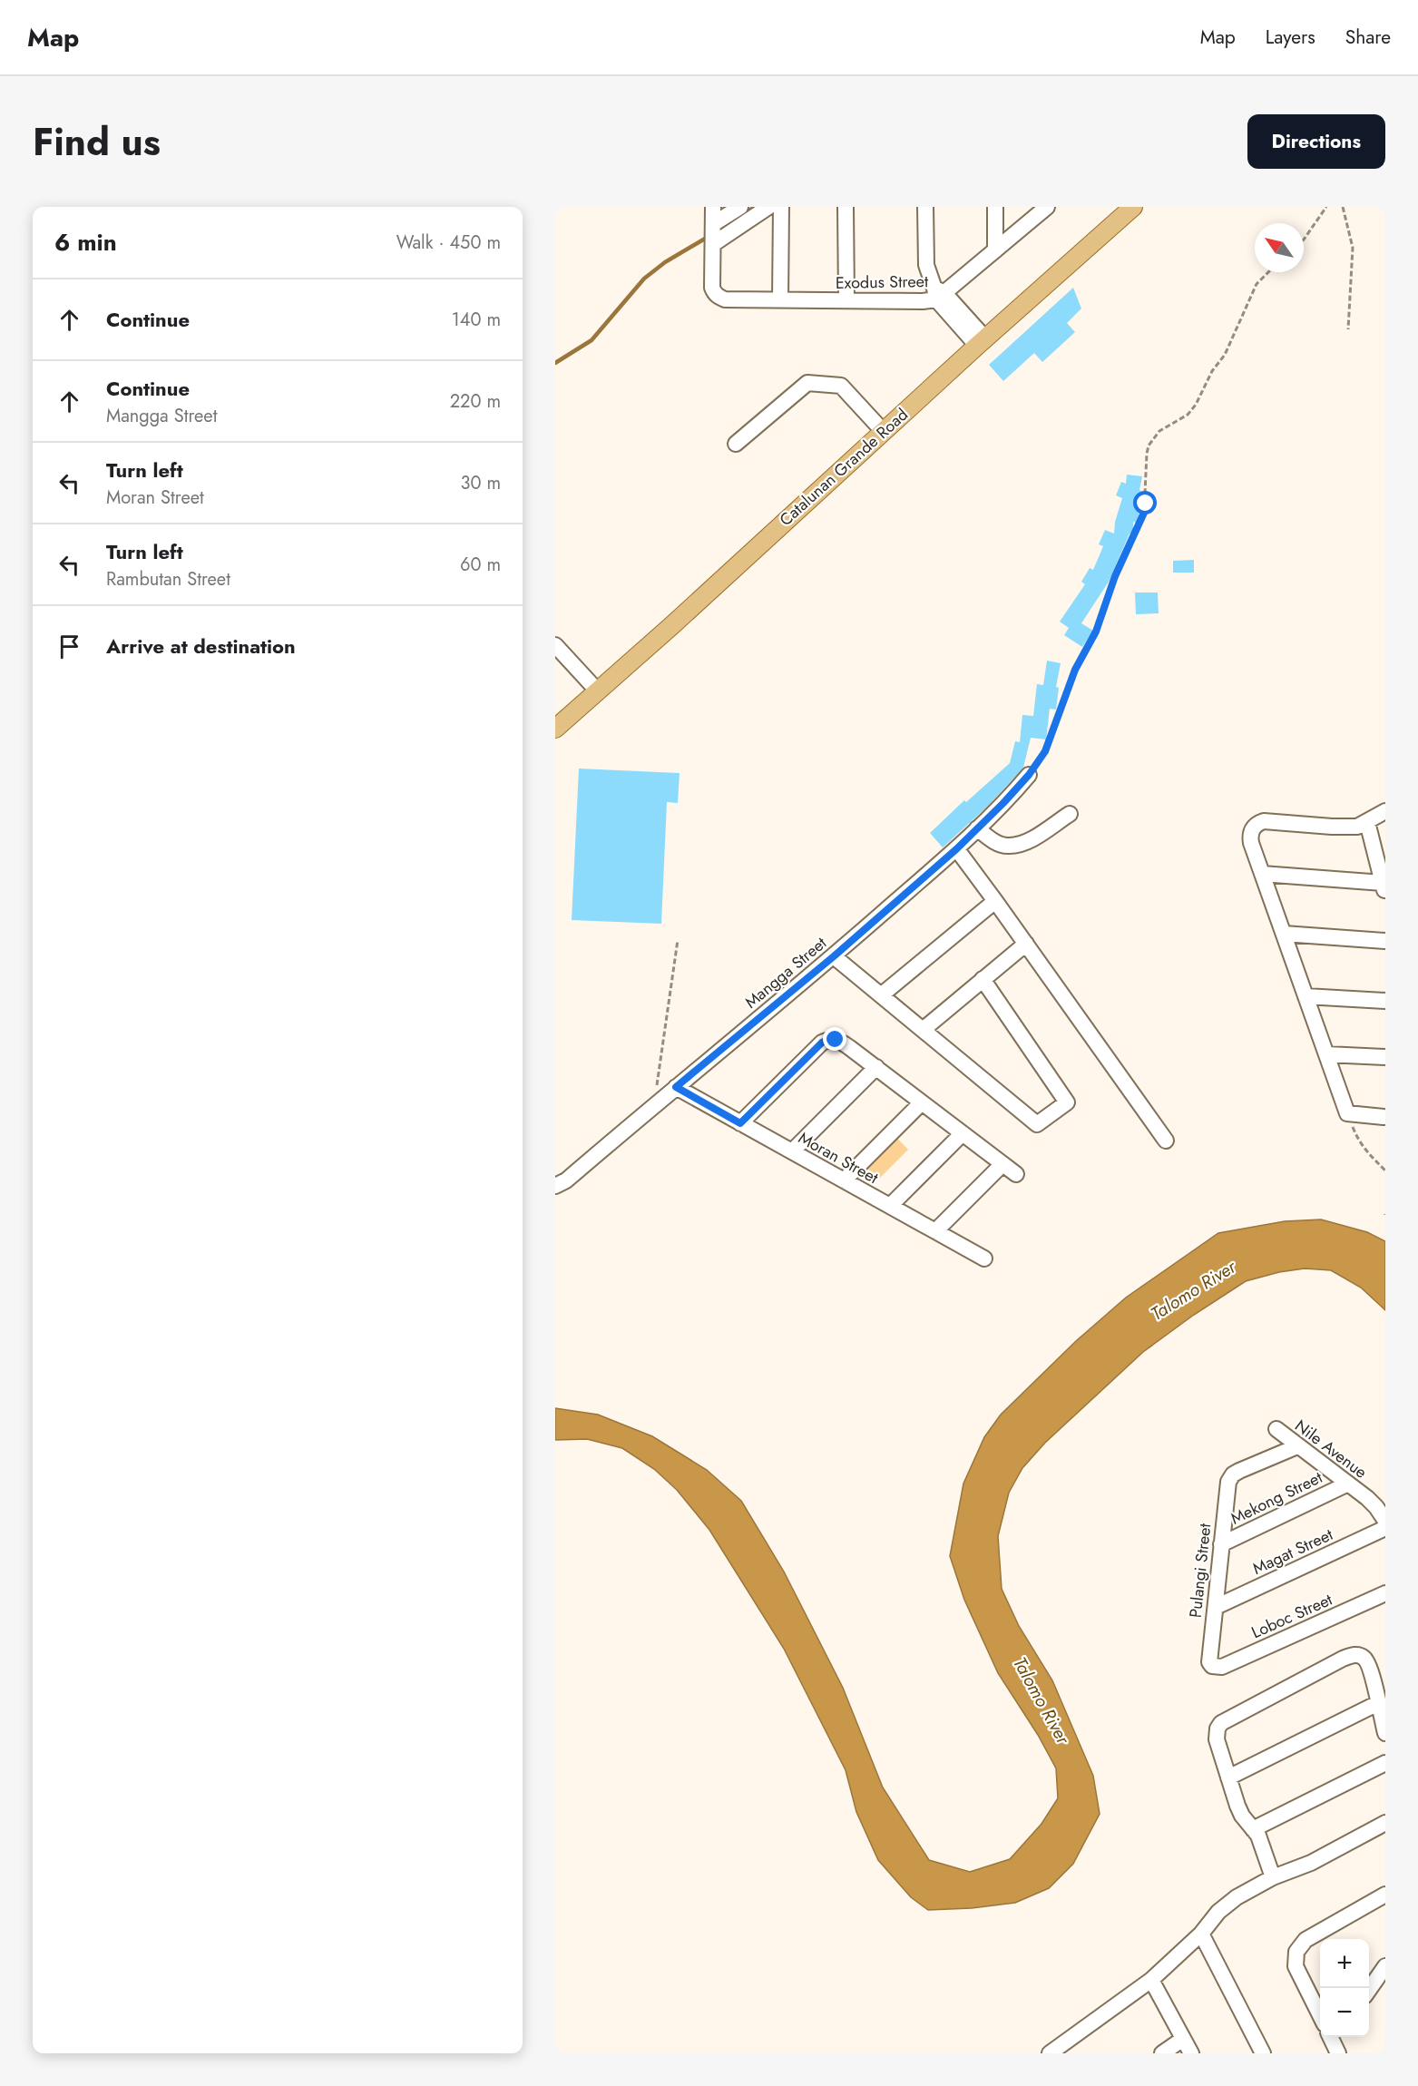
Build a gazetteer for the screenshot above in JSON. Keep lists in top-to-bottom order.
{
  "streets": {
    "main road": ["Catalunan Grande Road"],
    "street": [
      "Exodus Street",
      "Mangga Street",
      "Moran Street",
      "Nile Avenue",
      "Mekong Street",
      "Magat Street",
      "Pulangi Street",
      "Loboc Street"
    ]
  },
  "crossings": [
    ["Mangga Street", "Moran Street"],
    ["Nile Avenue", "Mekong Street"],
    ["Nile Avenue", "Pulangi Street"],
    ["Mekong Street", "Pulangi Street"],
    ["Magat Street", "Pulangi Street"],
    ["Pulangi Street", "Loboc Street"]
  ],
  "water": ["Talomo River"],
  "north": "top left",
  "page": {
    "header": "Map",
    "nav": ["Map", "Layers", "Share"],
    "title": "Find us",
    "buttons": "Directions",
    "heading": ["6 min", "Walk · 450 m"],
    "list": [
      ["Continue", "140 m"],
      ["Continue", "Mangga Street", "220 m"],
      ["Turn left", "Moran Street", "30 m"],
      ["Turn left", "Rambutan Street", "60 m"],
      "Arrive at destination"
    ],
    "map_buttons": ["+", "−"]
  }
}
